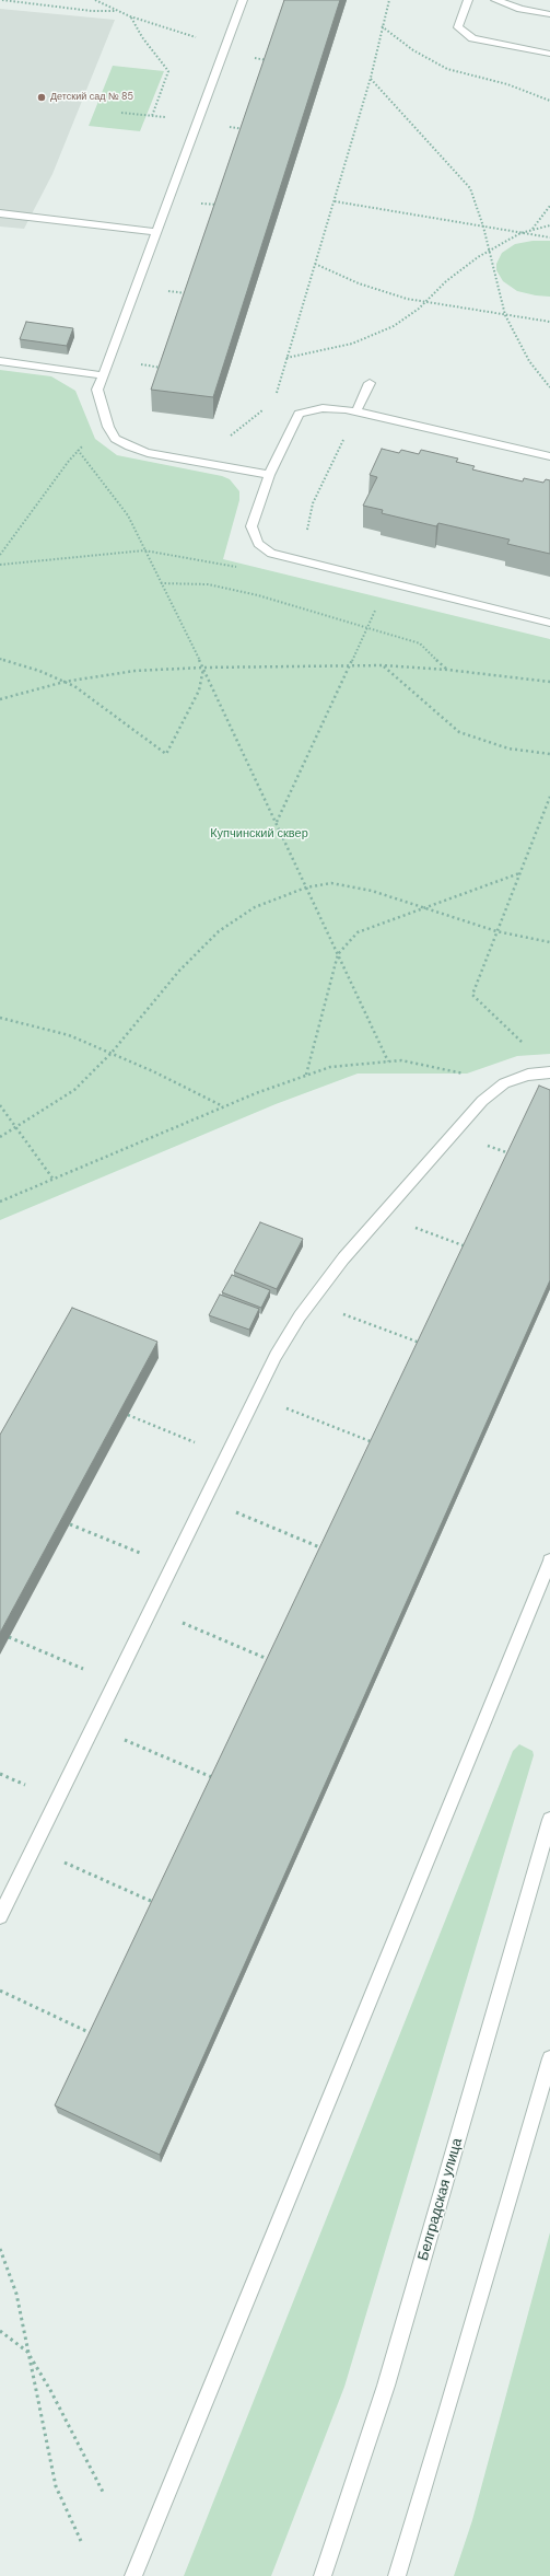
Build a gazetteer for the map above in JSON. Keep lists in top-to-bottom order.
{
  "streets": {
    "street": ["Белградская улица"]
  },
  "parks": ["Купчинский сквер"],
  "places": ["Детский сад № 85"]
}
